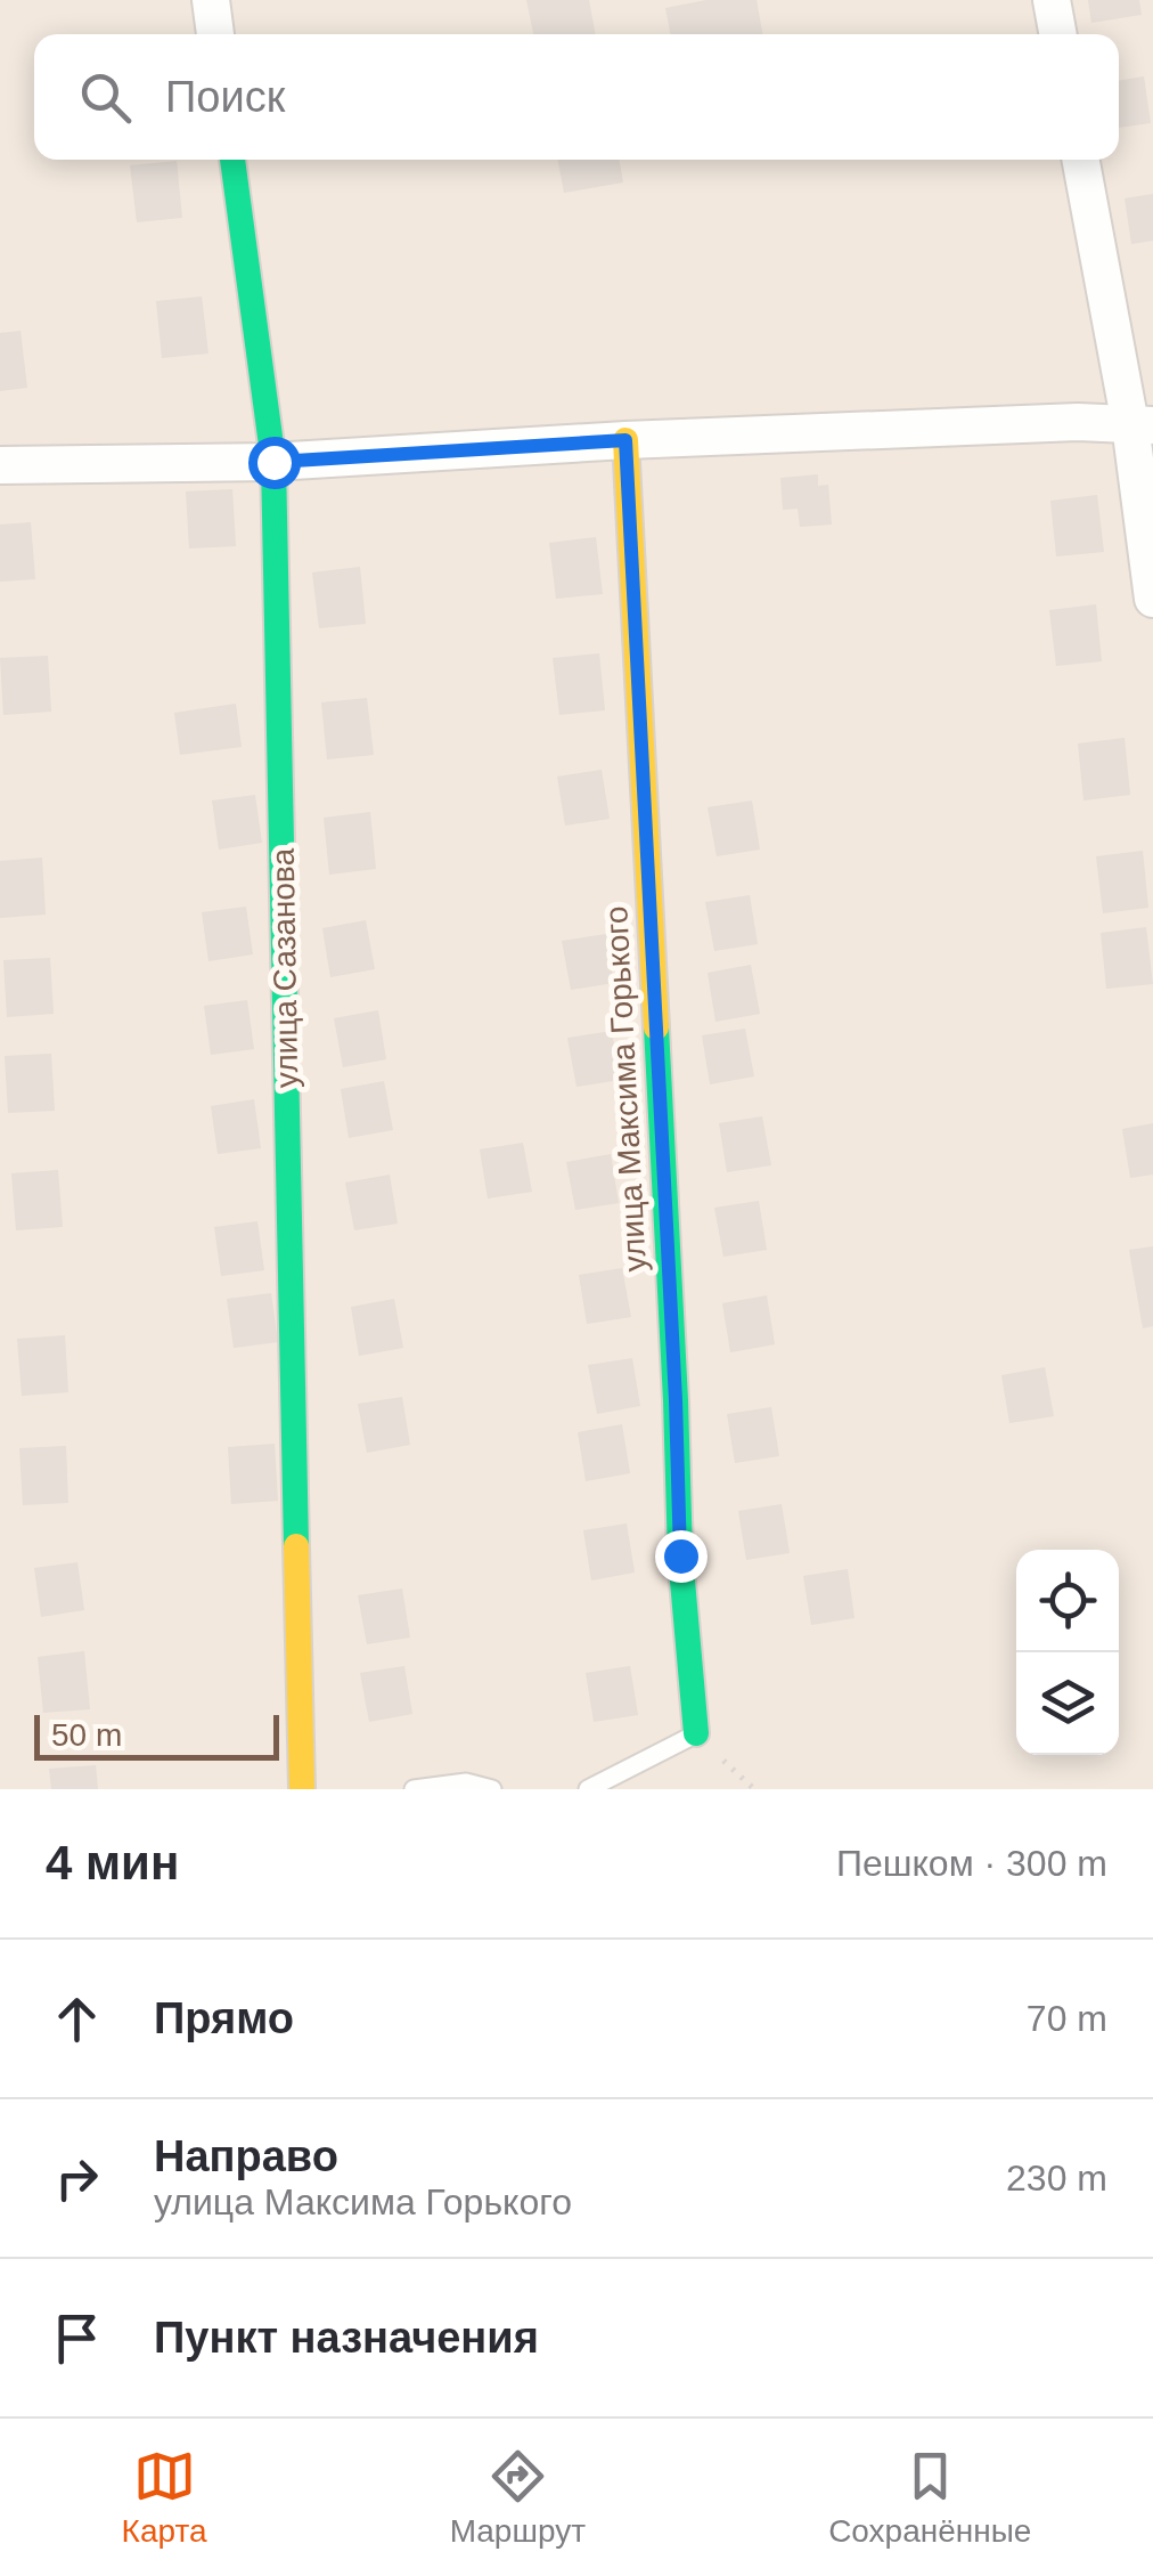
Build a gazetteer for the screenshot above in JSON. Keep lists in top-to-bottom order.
{
  "streets": {
    "street": ["улица Сазанова", "улица Максима Горького"]
  },
  "scale_bar": "50 m",
  "page": {
    "search": "Поиск",
    "scale": "50 m",
    "heading": ["4 мин", "Пешком · 300 m"],
    "list": [
      ["Прямо", "70 m"],
      ["Направо", "улица Максима Горького", "230 m"],
      "Пункт назначения"
    ],
    "nav": ["Карта", "Маршрут", "Сохранённые"]
  }
}
